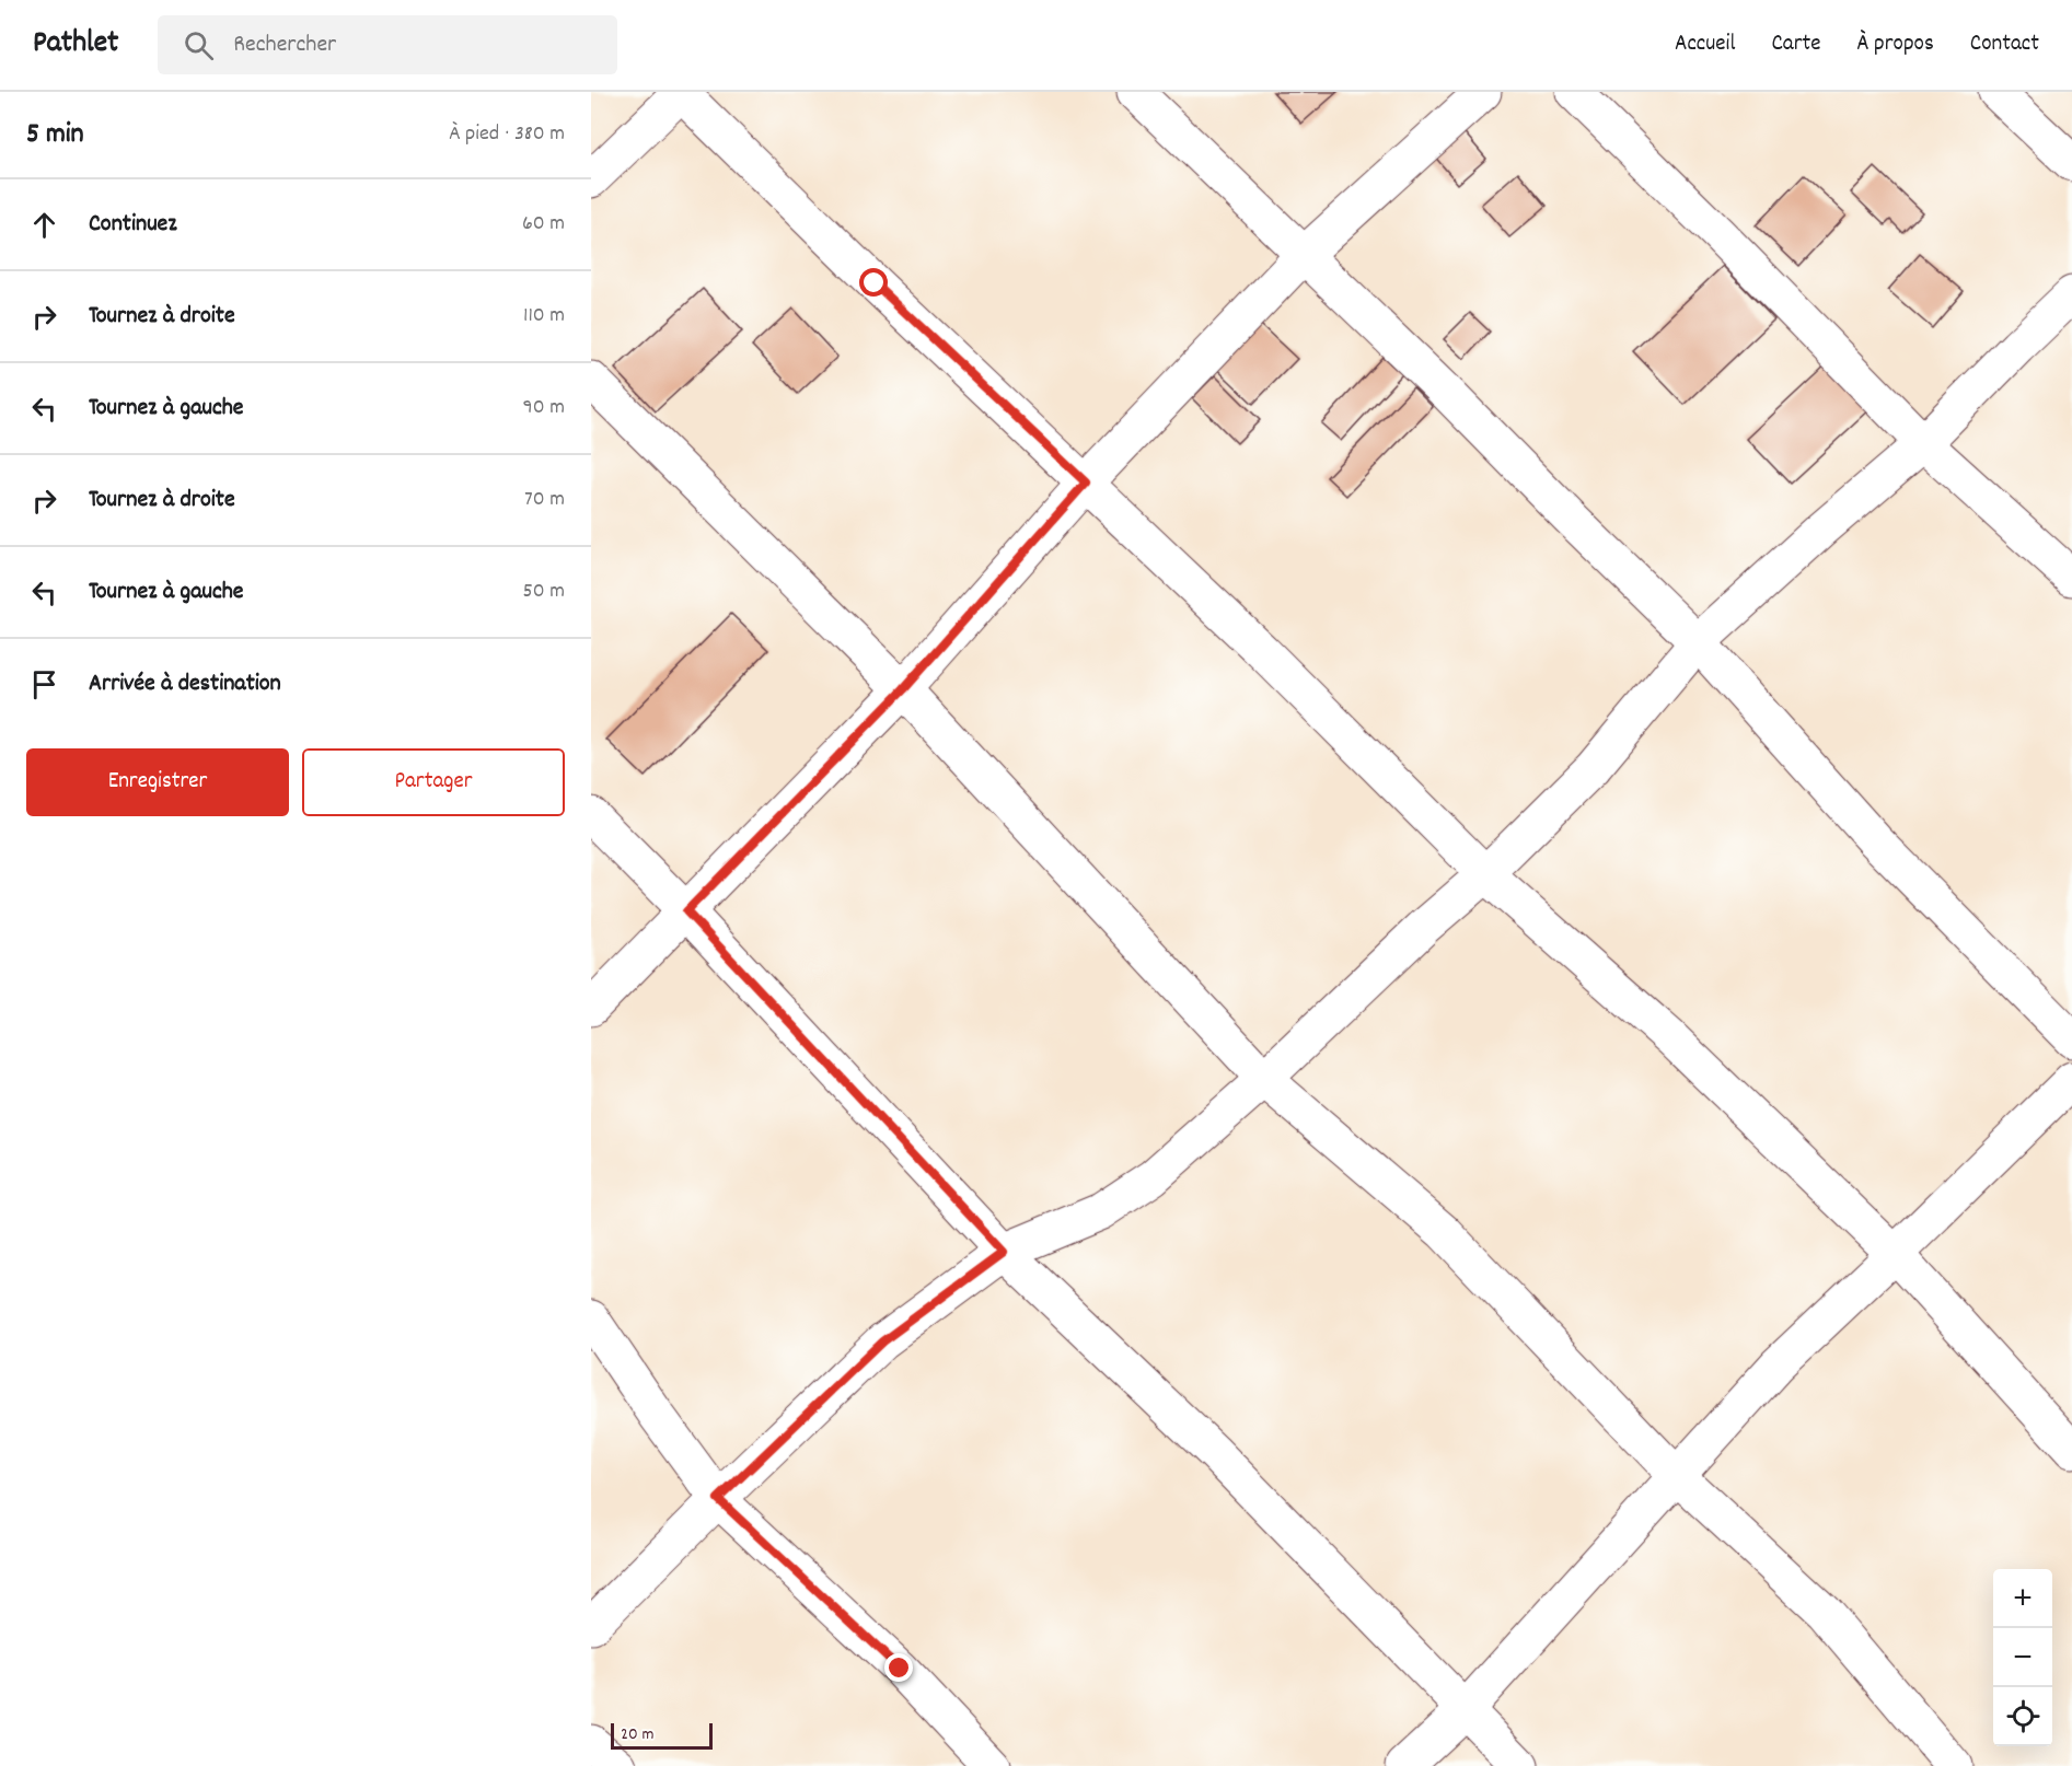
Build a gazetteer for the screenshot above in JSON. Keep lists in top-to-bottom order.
{
  "scale_bar": "20 m",
  "page": {
    "header": "Pathlet",
    "search": "Rechercher",
    "nav": [
      "Accueil",
      "Carte",
      "À propos",
      "Contact"
    ],
    "heading": ["5 min", "À pied · 380 m"],
    "list": [
      ["Continuez", "60 m"],
      ["Tournez à droite", "110 m"],
      ["Tournez à gauche", "90 m"],
      ["Tournez à droite", "70 m"],
      ["Tournez à gauche", "50 m"],
      "Arrivée à destination"
    ],
    "buttons": ["Enregistrer", "Partager"],
    "map_buttons": ["+", "−"],
    "scale": "20 m"
  }
}
